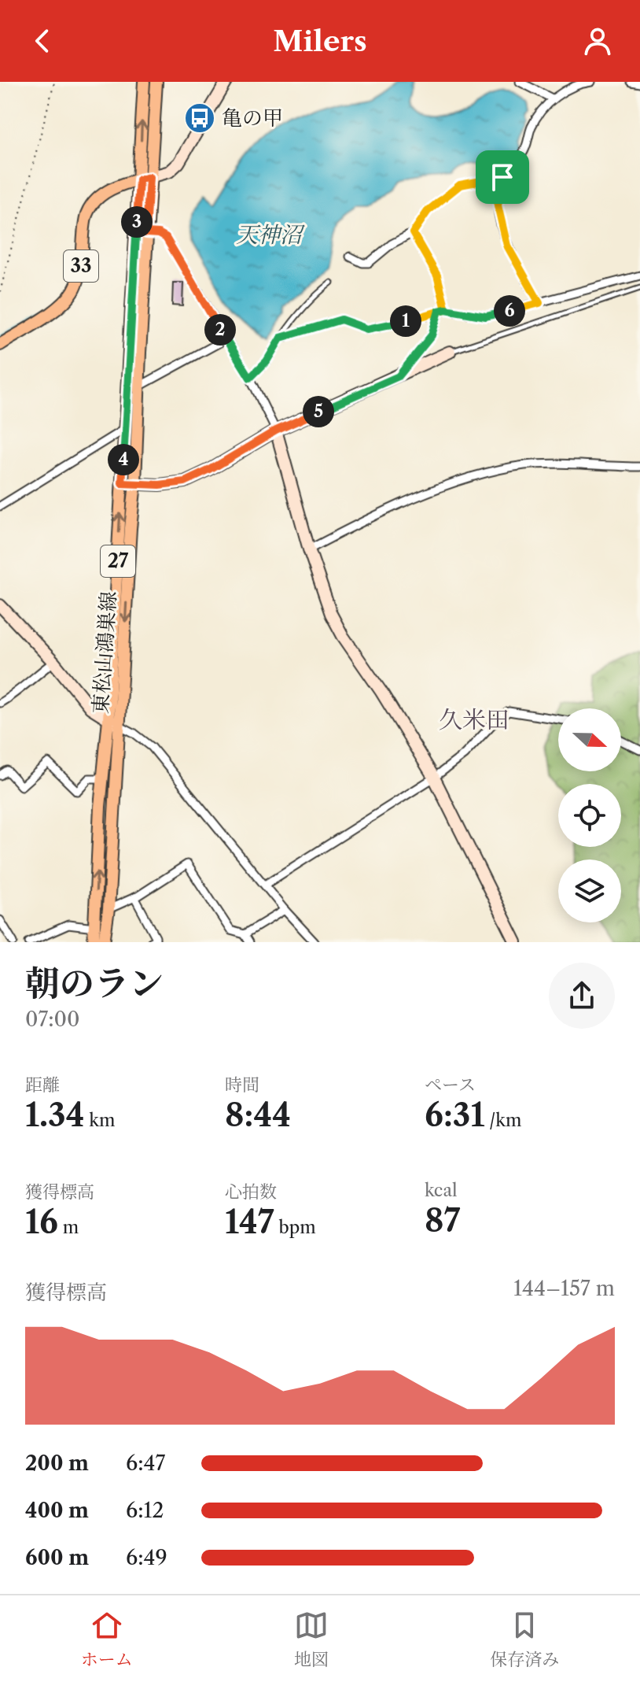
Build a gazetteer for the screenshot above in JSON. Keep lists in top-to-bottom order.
{
  "streets": {
    "main road": ["33", "27", "東松山鴻巣線"]
  },
  "crossings": [
    ["33", "27"],
    ["33", "東松山鴻巣線"],
    ["27", "東松山鴻巣線"]
  ],
  "districts": ["久米田"],
  "water": ["天神沼"],
  "places": {
    "bus stop": ["亀の甲"]
  },
  "north": "right",
  "page": {
    "header": "Milers",
    "pins": [
      "3",
      "6",
      "1",
      "2",
      "5",
      "4"
    ],
    "heading": ["朝のラン", "07:00"],
    "stats": [
      ["距離", "1.34 km"],
      ["時間", "8:44"],
      ["ペース", "6:31 /km"],
      ["獲得標高", "16 m"],
      ["心拍数", "147 bpm"],
      ["kcal", "87"]
    ],
    "chart": ["獲得標高", "144–157 m"],
    "list": [
      {
        "name": "200 m",
        "note": "6:47"
      },
      {
        "name": "400 m",
        "note": "6:12"
      },
      {
        "name": "600 m",
        "note": "6:49"
      }
    ],
    "tabs": ["ホーム", "地図", "保存済み"]
  }
}
